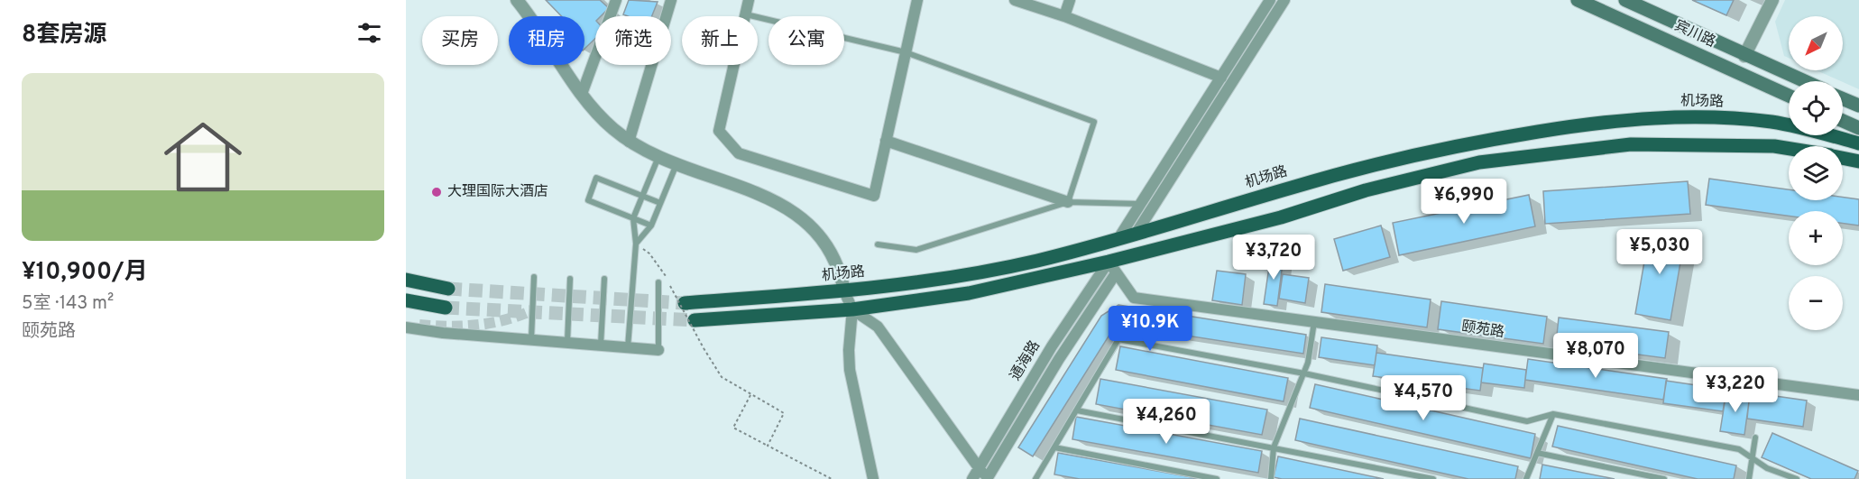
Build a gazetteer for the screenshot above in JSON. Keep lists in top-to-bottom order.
{
  "streets": {
    "main road": ["宾川路", "机场路"],
    "street": ["颐苑路", "通海路"]
  },
  "crossings": [
    ["颐苑路", "通海路"]
  ],
  "places": ["大理国际大酒店"],
  "north": "bottom left",
  "page": {
    "heading": "8套房源",
    "map_buttons": ["+", "−"],
    "chip": [
      "买房",
      "租房",
      "筛选",
      "新上",
      "公寓"
    ],
    "list": [
      {
        "name": "¥10,900/月",
        "note": "5室 · 143 m² · 颐苑路"
      }
    ],
    "price": [
      "¥6,990",
      "¥5,030",
      "¥3,720",
      "¥10.9K",
      "¥8,070",
      "¥3,220",
      "¥4,570",
      "¥4,260"
    ]
  }
}
